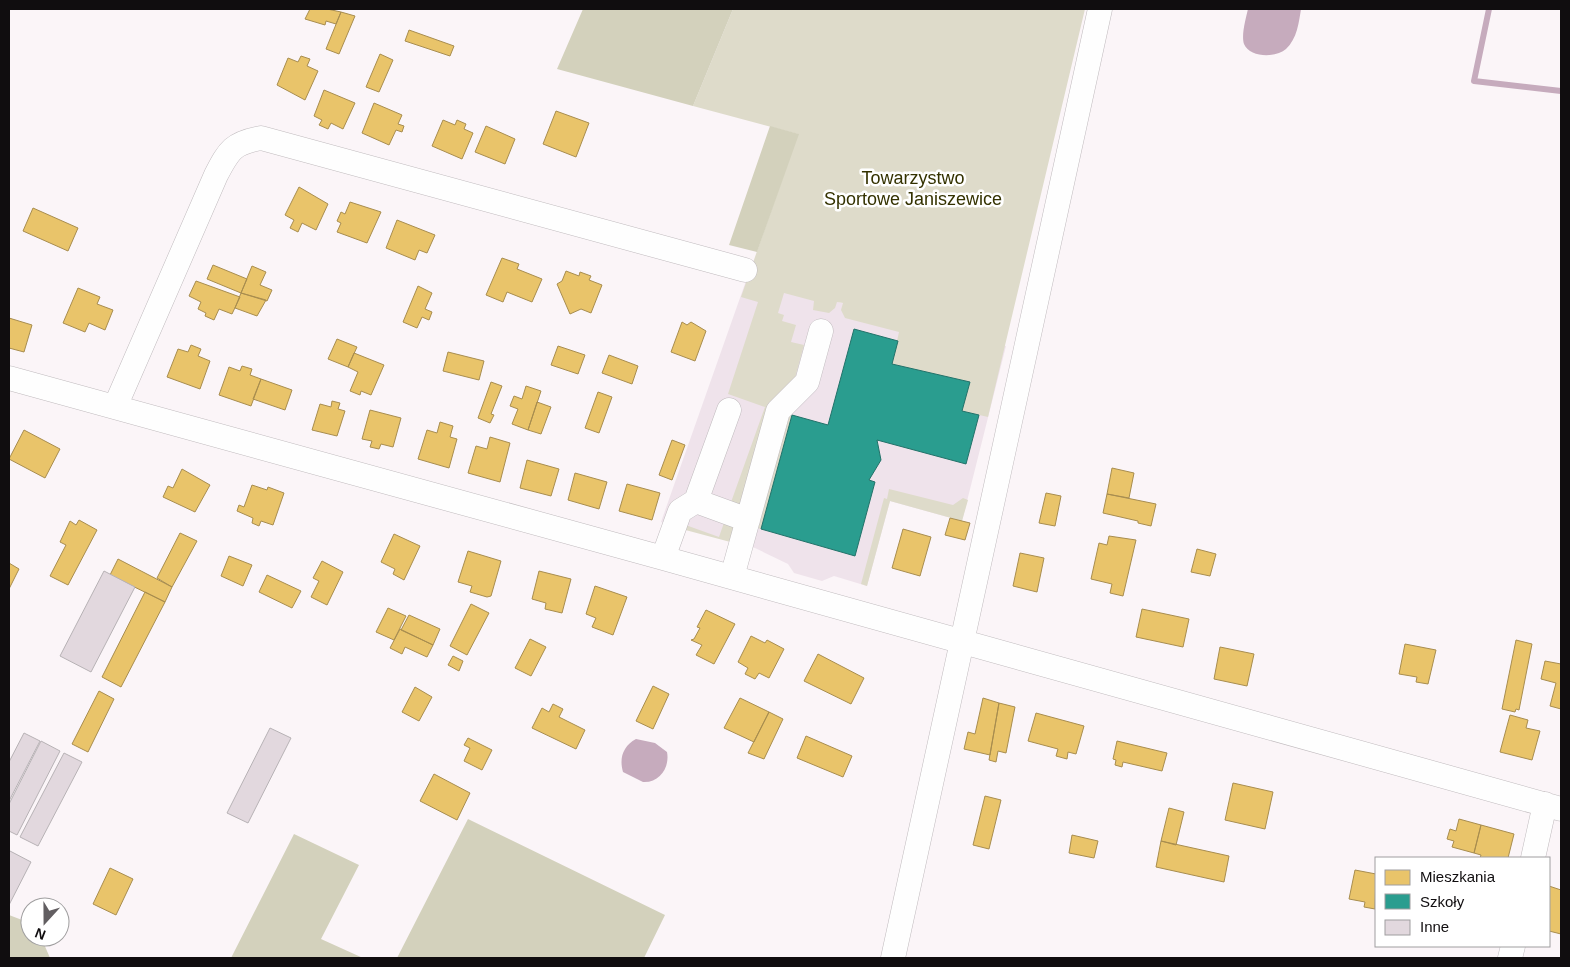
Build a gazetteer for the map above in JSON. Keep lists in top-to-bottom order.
{
  "parks": ["Towarzystwo Sportowe Janiszewice"],
  "legend": ["Mieszkania", "Szkoły", "Inne"],
  "north": "bottom"
}
